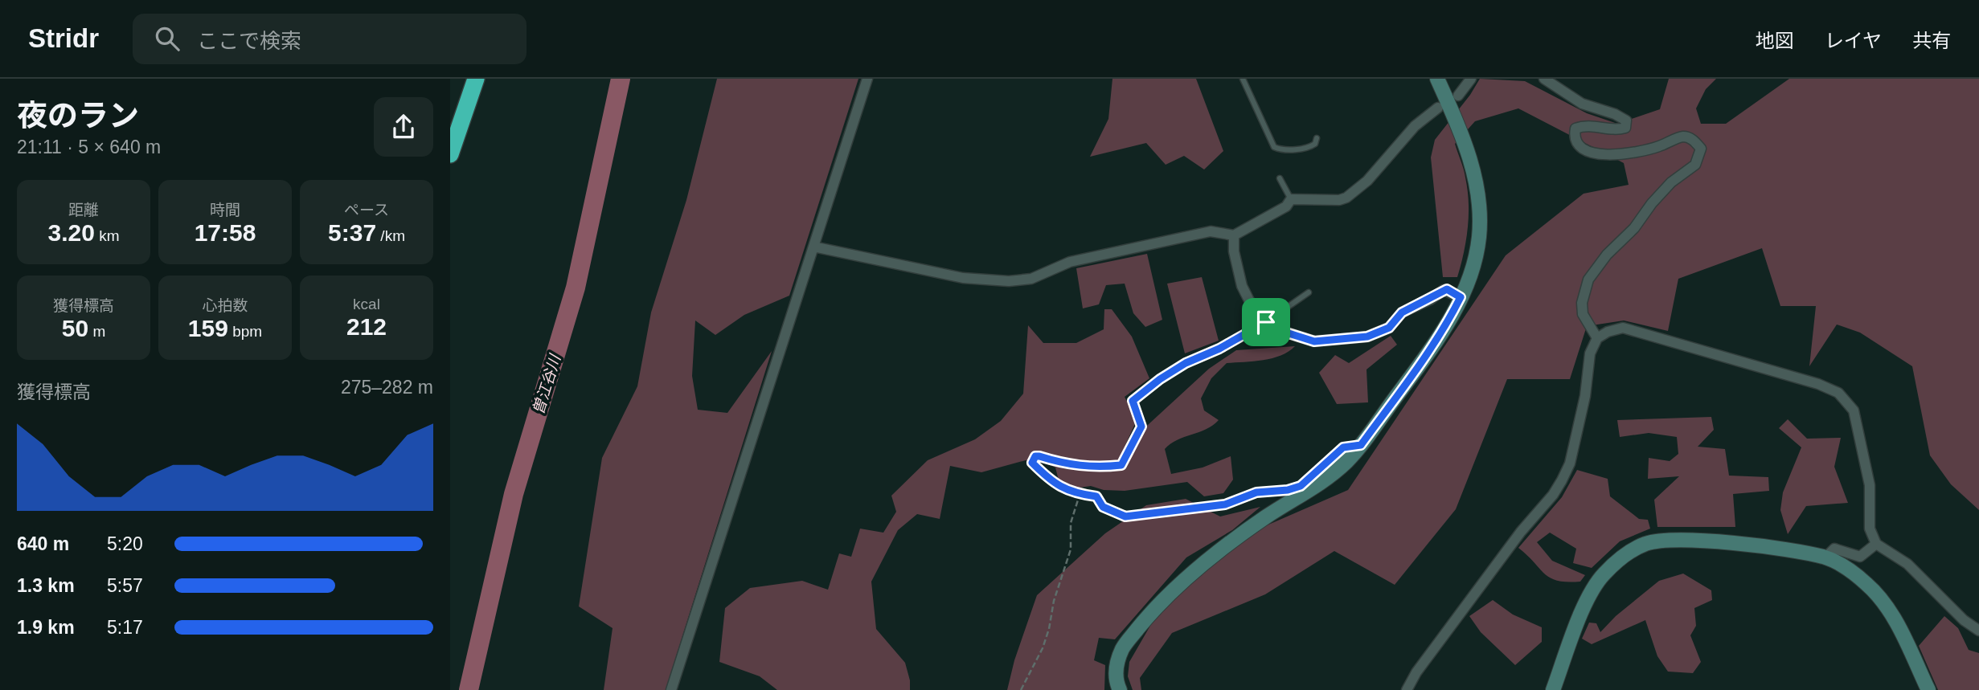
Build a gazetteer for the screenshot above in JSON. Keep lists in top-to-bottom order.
{
  "water": ["曽江谷川"],
  "page": {
    "header": "Stridr",
    "search": "ここで検索",
    "nav": ["地図", "レイヤ", "共有"],
    "heading": ["夜のラン", "21:11 · 5 × 640 m"],
    "stats": [
      ["距離", "3.20 km"],
      ["時間", "17:58"],
      ["ペース", "5:37 /km"],
      ["獲得標高", "50 m"],
      ["心拍数", "159 bpm"],
      ["kcal", "212"]
    ],
    "chart": ["獲得標高", "275–282 m"],
    "list": [
      {
        "name": "640 m",
        "note": "5:20"
      },
      {
        "name": "1.3 km",
        "note": "5:57"
      },
      {
        "name": "1.9 km",
        "note": "5:17"
      }
    ]
  }
}
